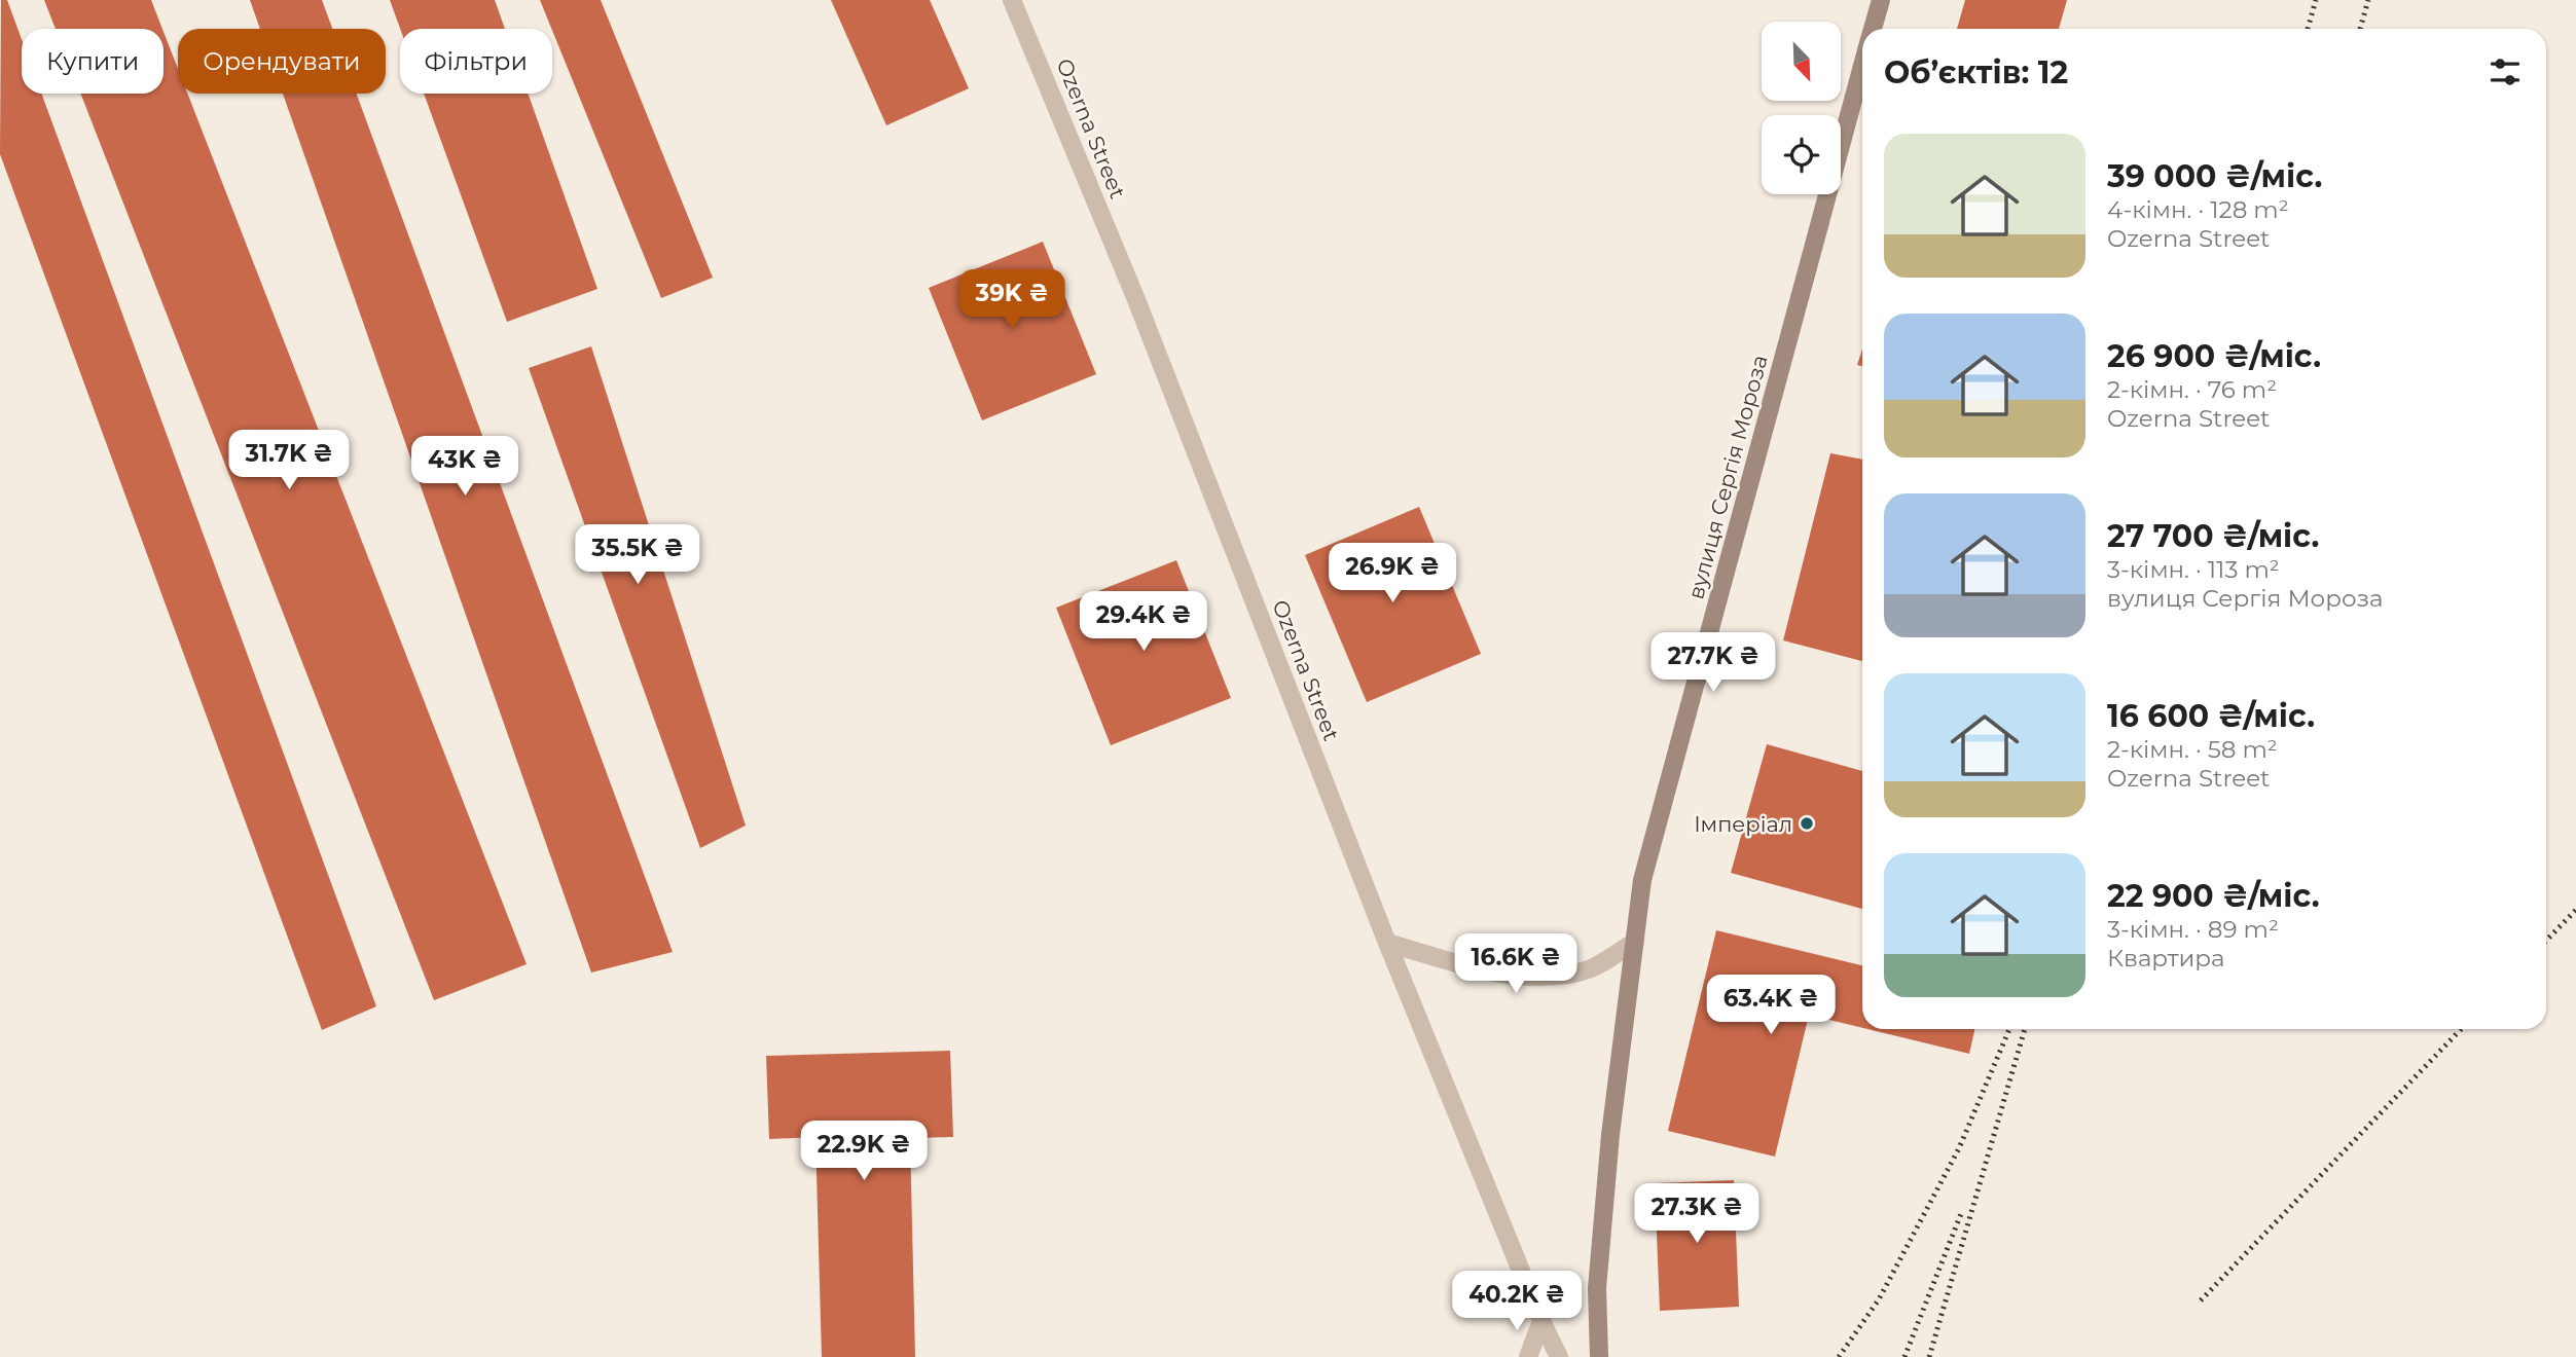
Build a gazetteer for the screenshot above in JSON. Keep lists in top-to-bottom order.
{
  "streets": {
    "main road": ["вулиця Сергія Мороза"],
    "street": ["Ozerna Street"]
  },
  "places": ["Імперіал"],
  "north": "bottom right",
  "page": {
    "chip": ["Купити", "Орендувати", "Фільтри"],
    "heading": "Об’єктів: 12",
    "list": [
      {
        "name": "39 000 ₴/міс.",
        "note": "4-кімн. · 128 m² · Ozerna Street"
      },
      {
        "name": "26 900 ₴/міс.",
        "note": "2-кімн. · 76 m² · Ozerna Street"
      },
      {
        "name": "27 700 ₴/міс.",
        "note": "3-кімн. · 113 m² · вулиця Сергія Мороза"
      },
      {
        "name": "16 600 ₴/міс.",
        "note": "2-кімн. · 58 m² · Ozerna Street"
      },
      {
        "name": "22 900 ₴/міс.",
        "note": "3-кімн. · 89 m² · Квартира"
      }
    ],
    "price": [
      "39K ₴",
      "31.7K ₴",
      "43K ₴",
      "35.5K ₴",
      "26.9K ₴",
      "29.4K ₴",
      "27.7K ₴",
      "16.6K ₴",
      "63.4K ₴",
      "22.9K ₴",
      "27.3K ₴",
      "40.2K ₴"
    ]
  }
}
